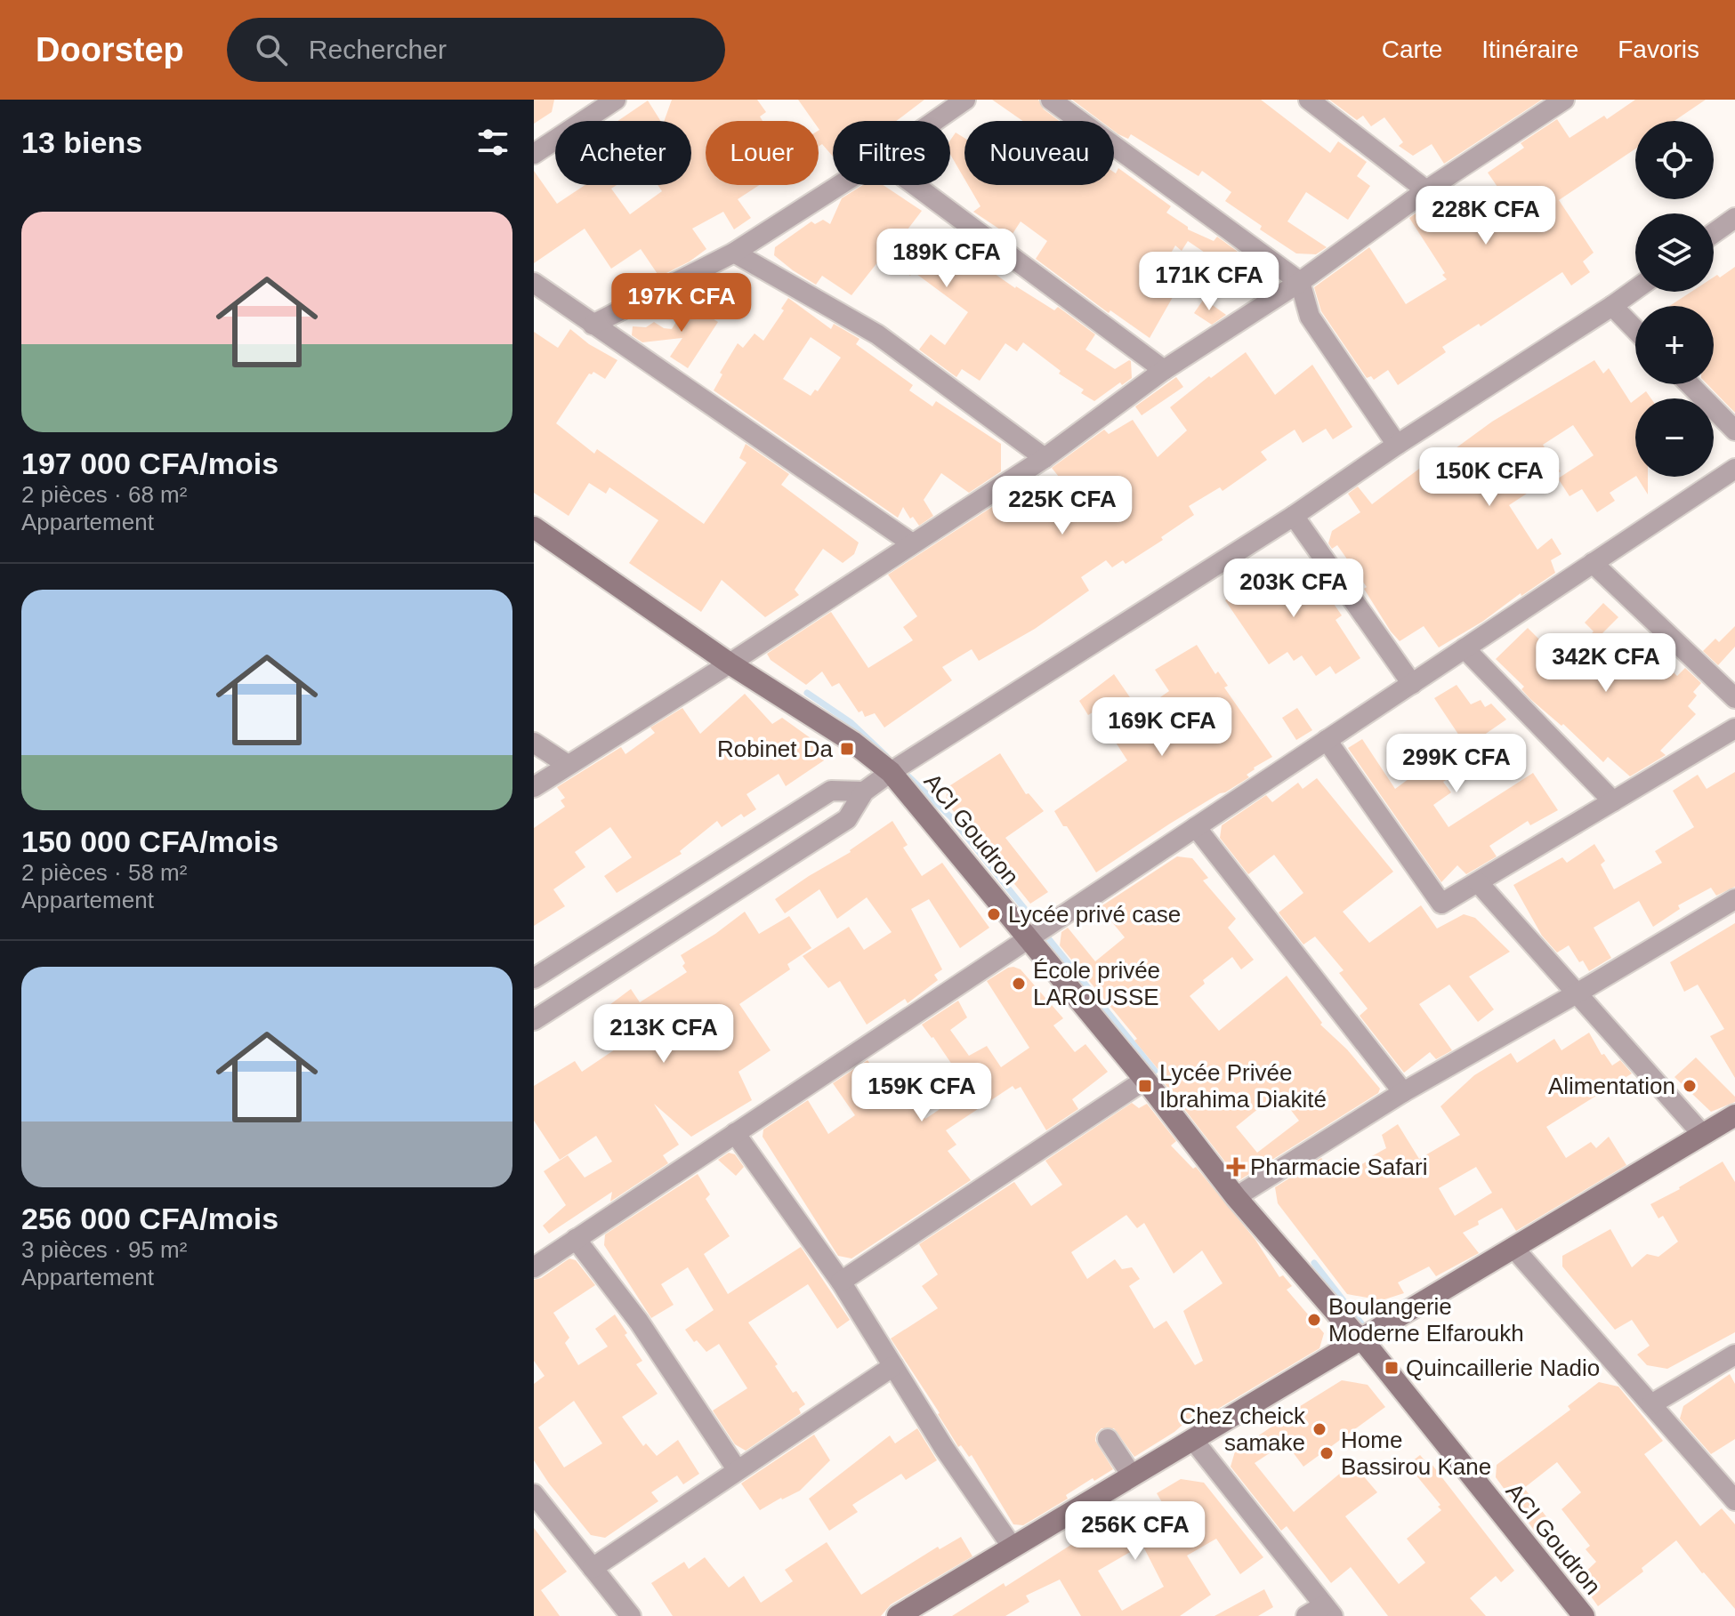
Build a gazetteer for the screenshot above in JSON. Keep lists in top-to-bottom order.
{
  "streets": {
    "street": ["ACI Goudron"]
  },
  "places": {
    "transit": ["Robinet Da", "Lycée Privée Ibrahima Diakité", "Quincaillerie Nadio"],
    "other": [
      "Lycée privé case",
      "École privée LAROUSSE",
      "Alimentation",
      "Boulangerie Moderne Elfaroukh",
      "Chez cheick samake",
      "Home Bassirou Kane"
    ],
    "health": ["Pharmacie Safari"]
  },
  "page": {
    "header": "Doorstep",
    "search": "Rechercher",
    "nav": ["Carte", "Itinéraire", "Favoris"],
    "heading": "13 biens",
    "map_buttons": ["+", "−"],
    "chip": [
      "Acheter",
      "Louer",
      "Filtres",
      "Nouveau"
    ],
    "list": [
      {
        "name": "197 000 CFA/mois",
        "note": "2 pièces · 68 m² · Appartement"
      },
      {
        "name": "150 000 CFA/mois",
        "note": "2 pièces · 58 m² · Appartement"
      },
      {
        "name": "256 000 CFA/mois",
        "note": "3 pièces · 95 m² · Appartement"
      }
    ],
    "price": [
      "228K CFA",
      "189K CFA",
      "171K CFA",
      "197K CFA",
      "150K CFA",
      "225K CFA",
      "203K CFA",
      "342K CFA",
      "169K CFA",
      "299K CFA",
      "213K CFA",
      "159K CFA",
      "256K CFA"
    ]
  }
}
